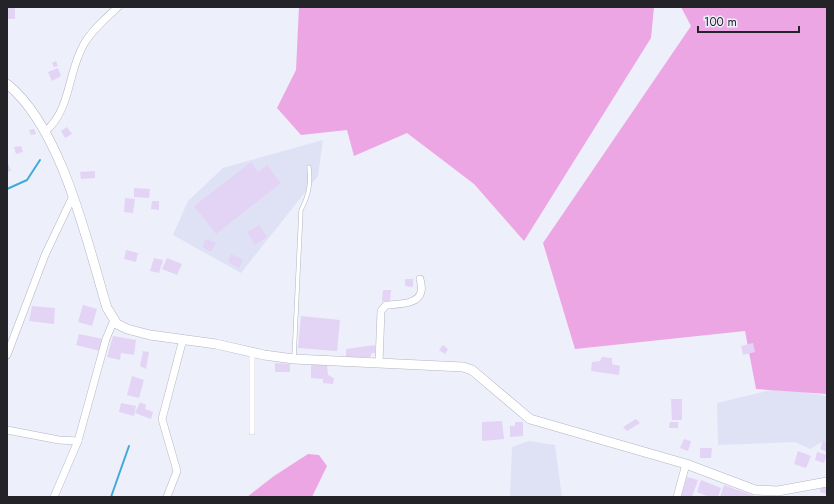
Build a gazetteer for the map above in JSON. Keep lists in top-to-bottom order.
{
  "scale_bar": "100 m"
}
